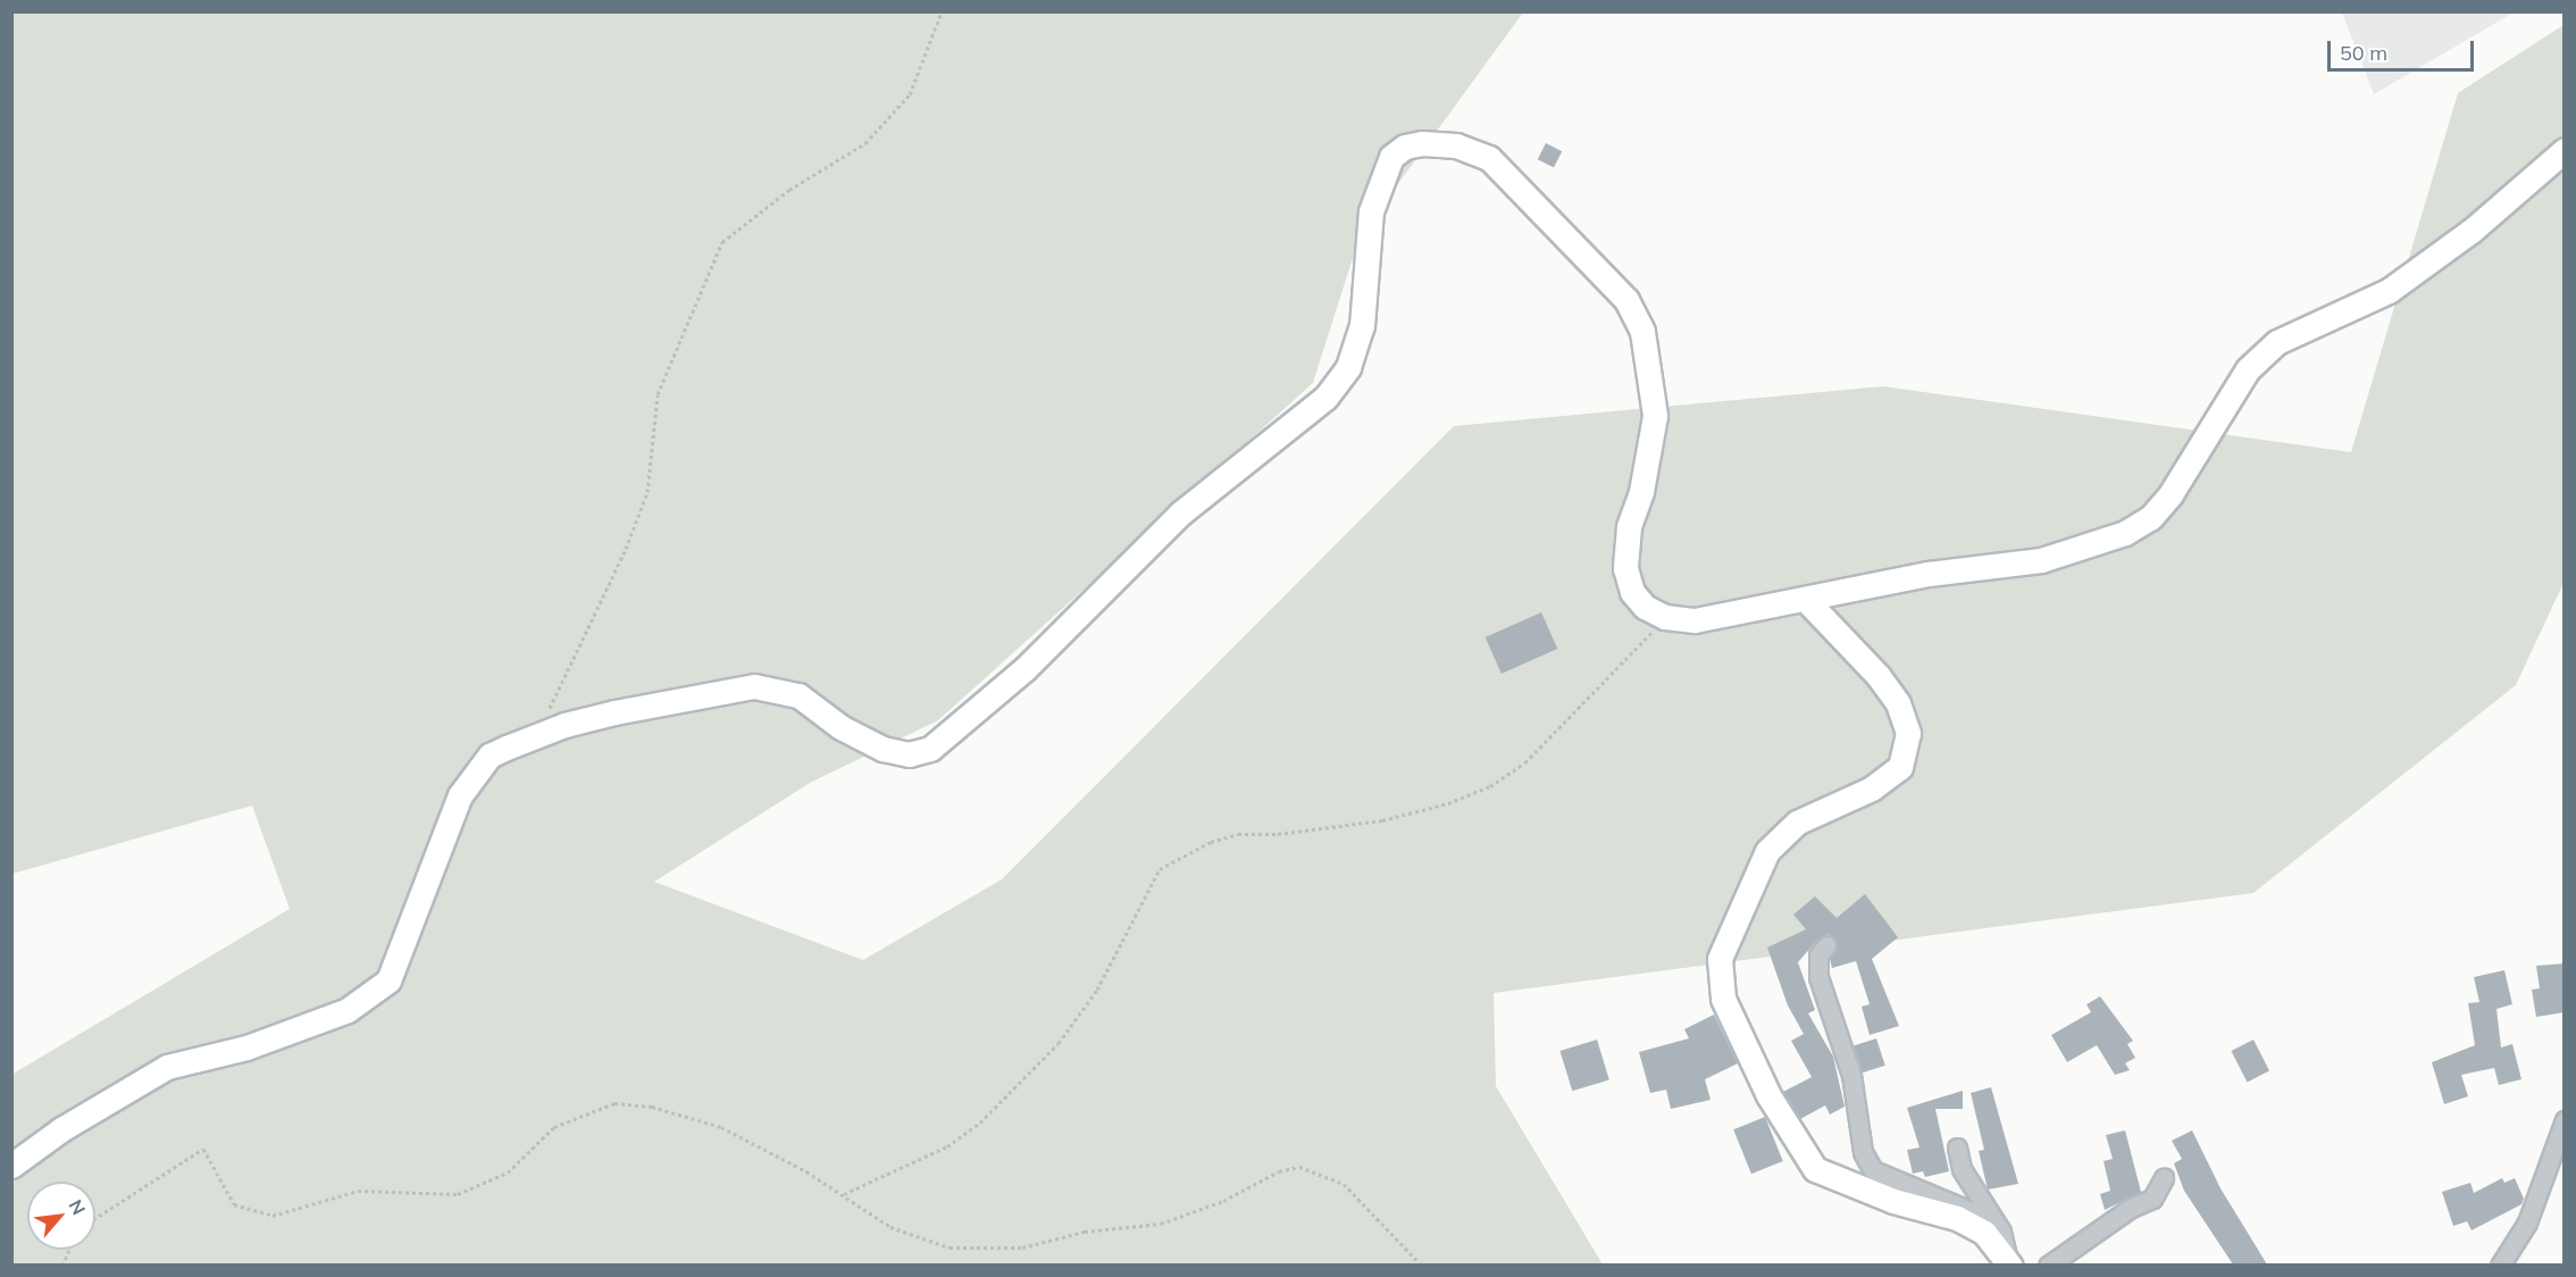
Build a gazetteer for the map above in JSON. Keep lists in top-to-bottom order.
{
  "scale_bar": "50 m",
  "north": "top right"
}
